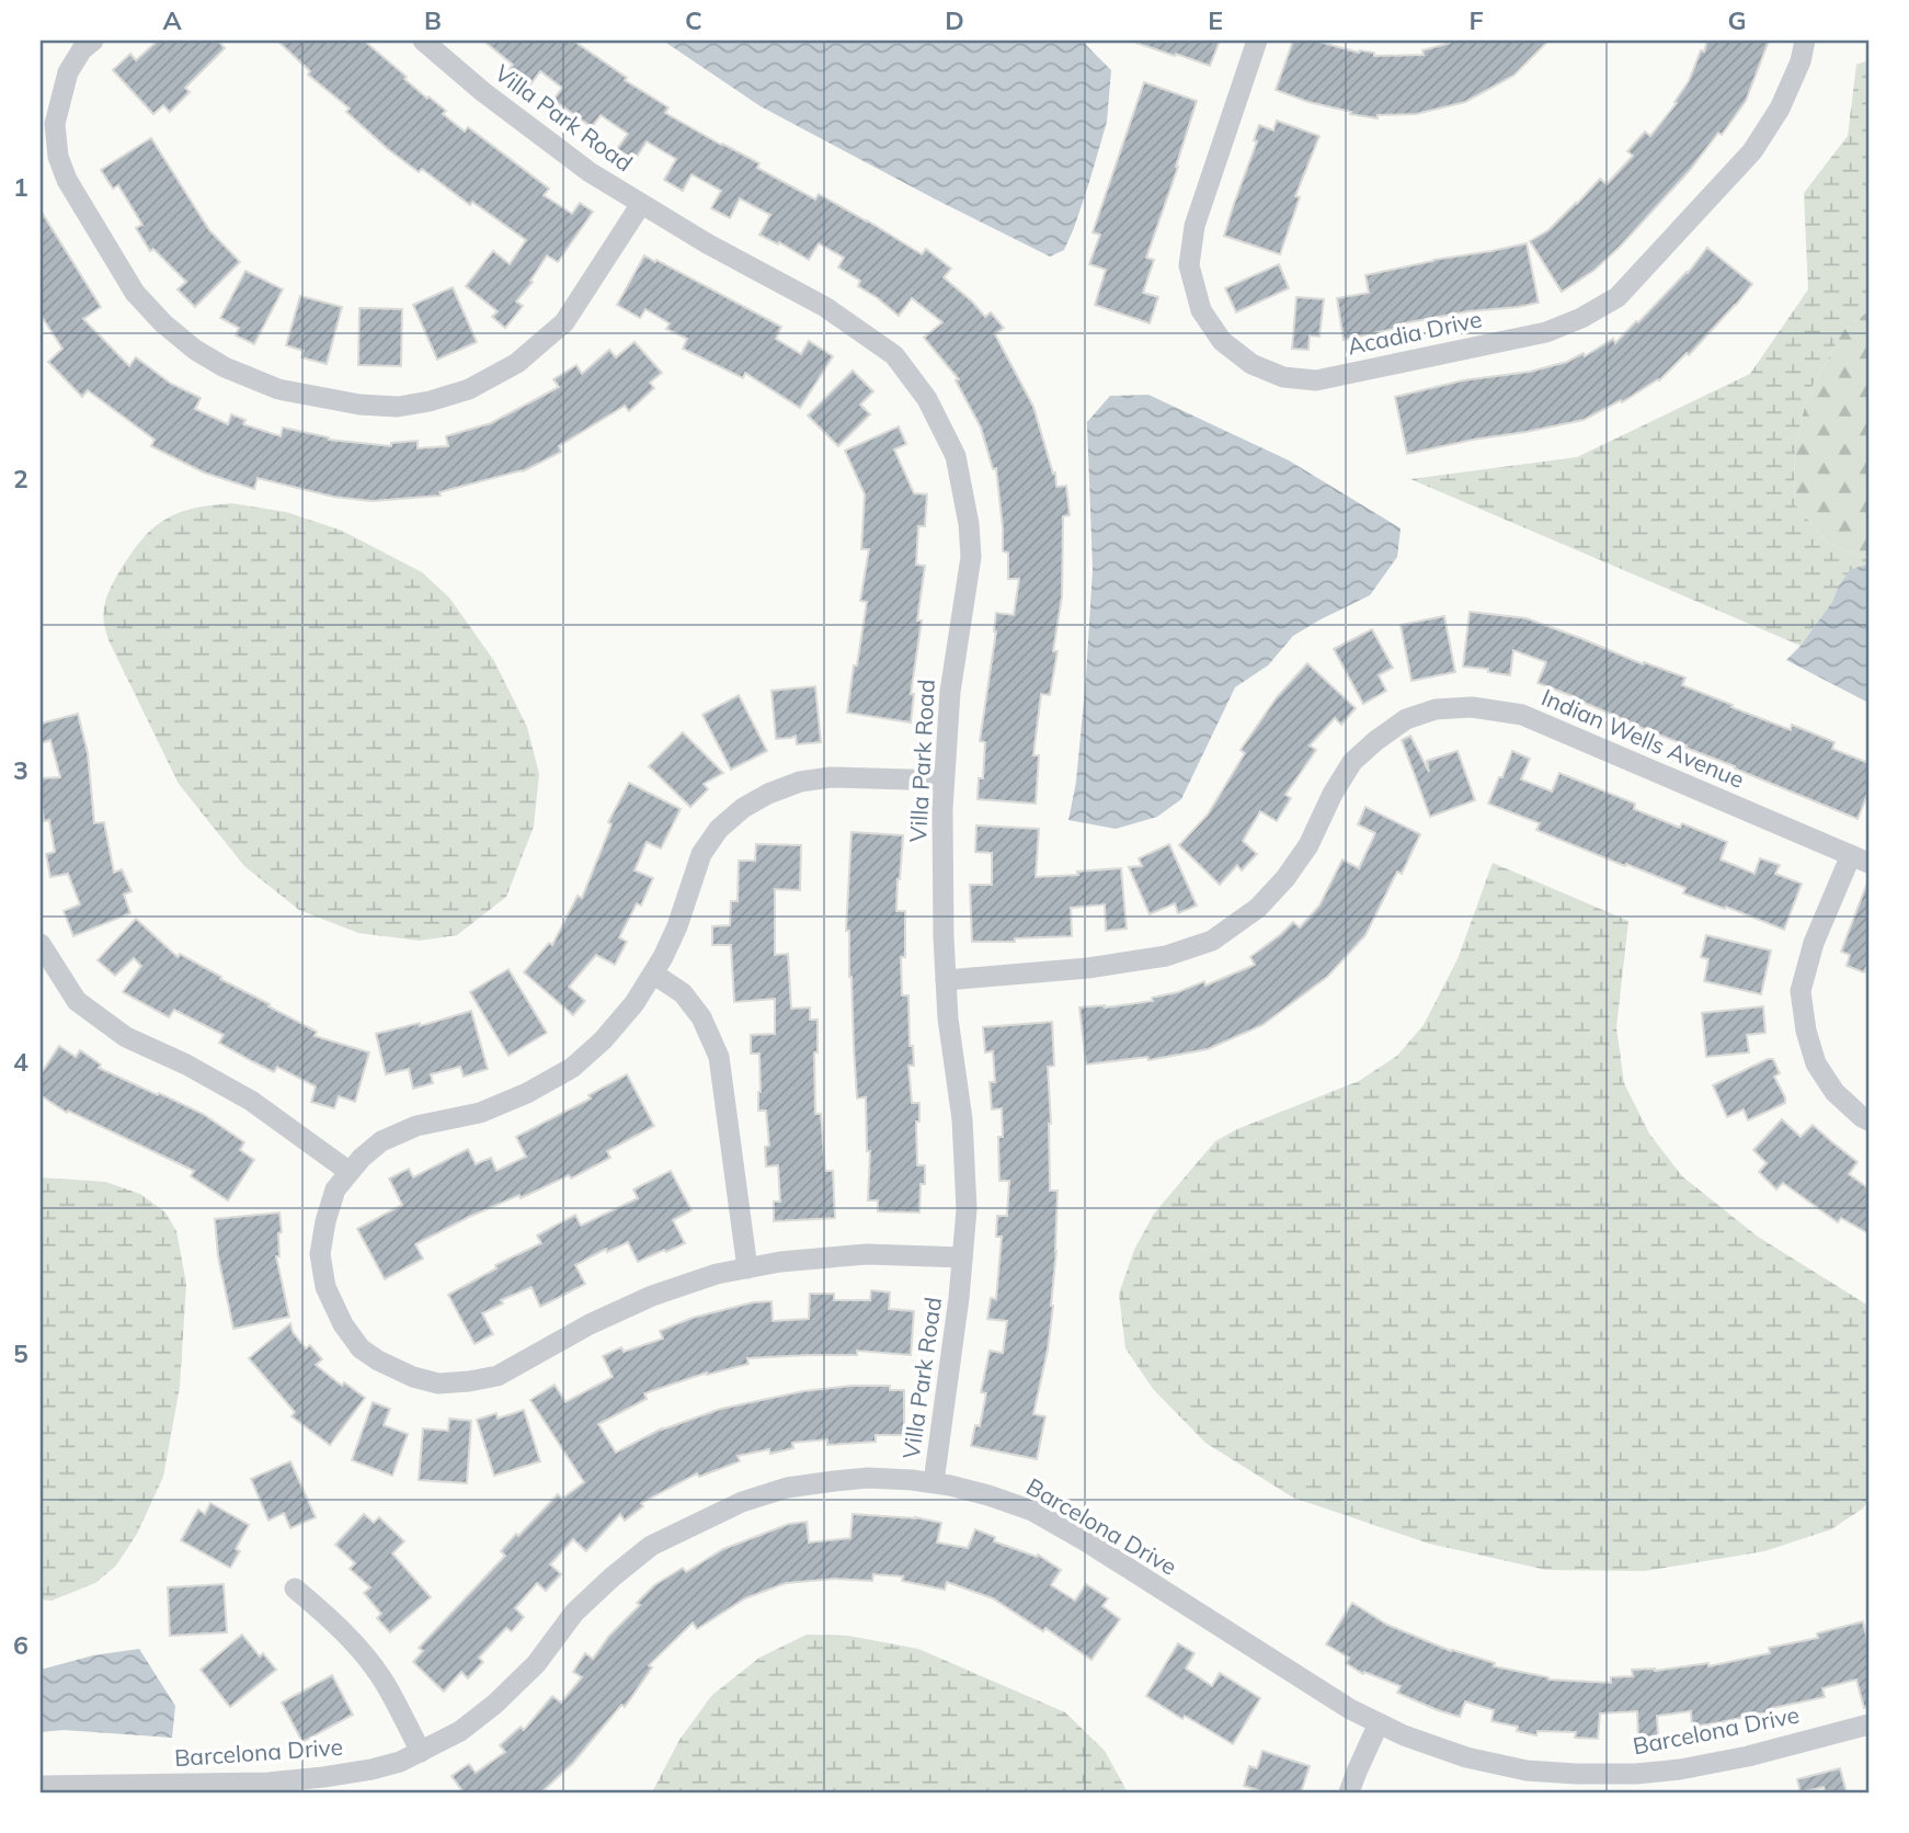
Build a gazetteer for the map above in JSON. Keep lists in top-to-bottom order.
{
  "streets": {
    "street": [
      "Villa Park Road",
      "Acadia Drive",
      "Indian Wells Avenue",
      "Barcelona Drive"
    ]
  },
  "crossings": [
    ["Villa Park Road", "Indian Wells Avenue"],
    ["Villa Park Road", "Barcelona Drive"]
  ],
  "grid": {
    "columns": [
      "A",
      "B",
      "C",
      "D",
      "E",
      "F",
      "G"
    ],
    "rows": [
      "1",
      "2",
      "3",
      "4",
      "5",
      "6"
    ]
  }
}
